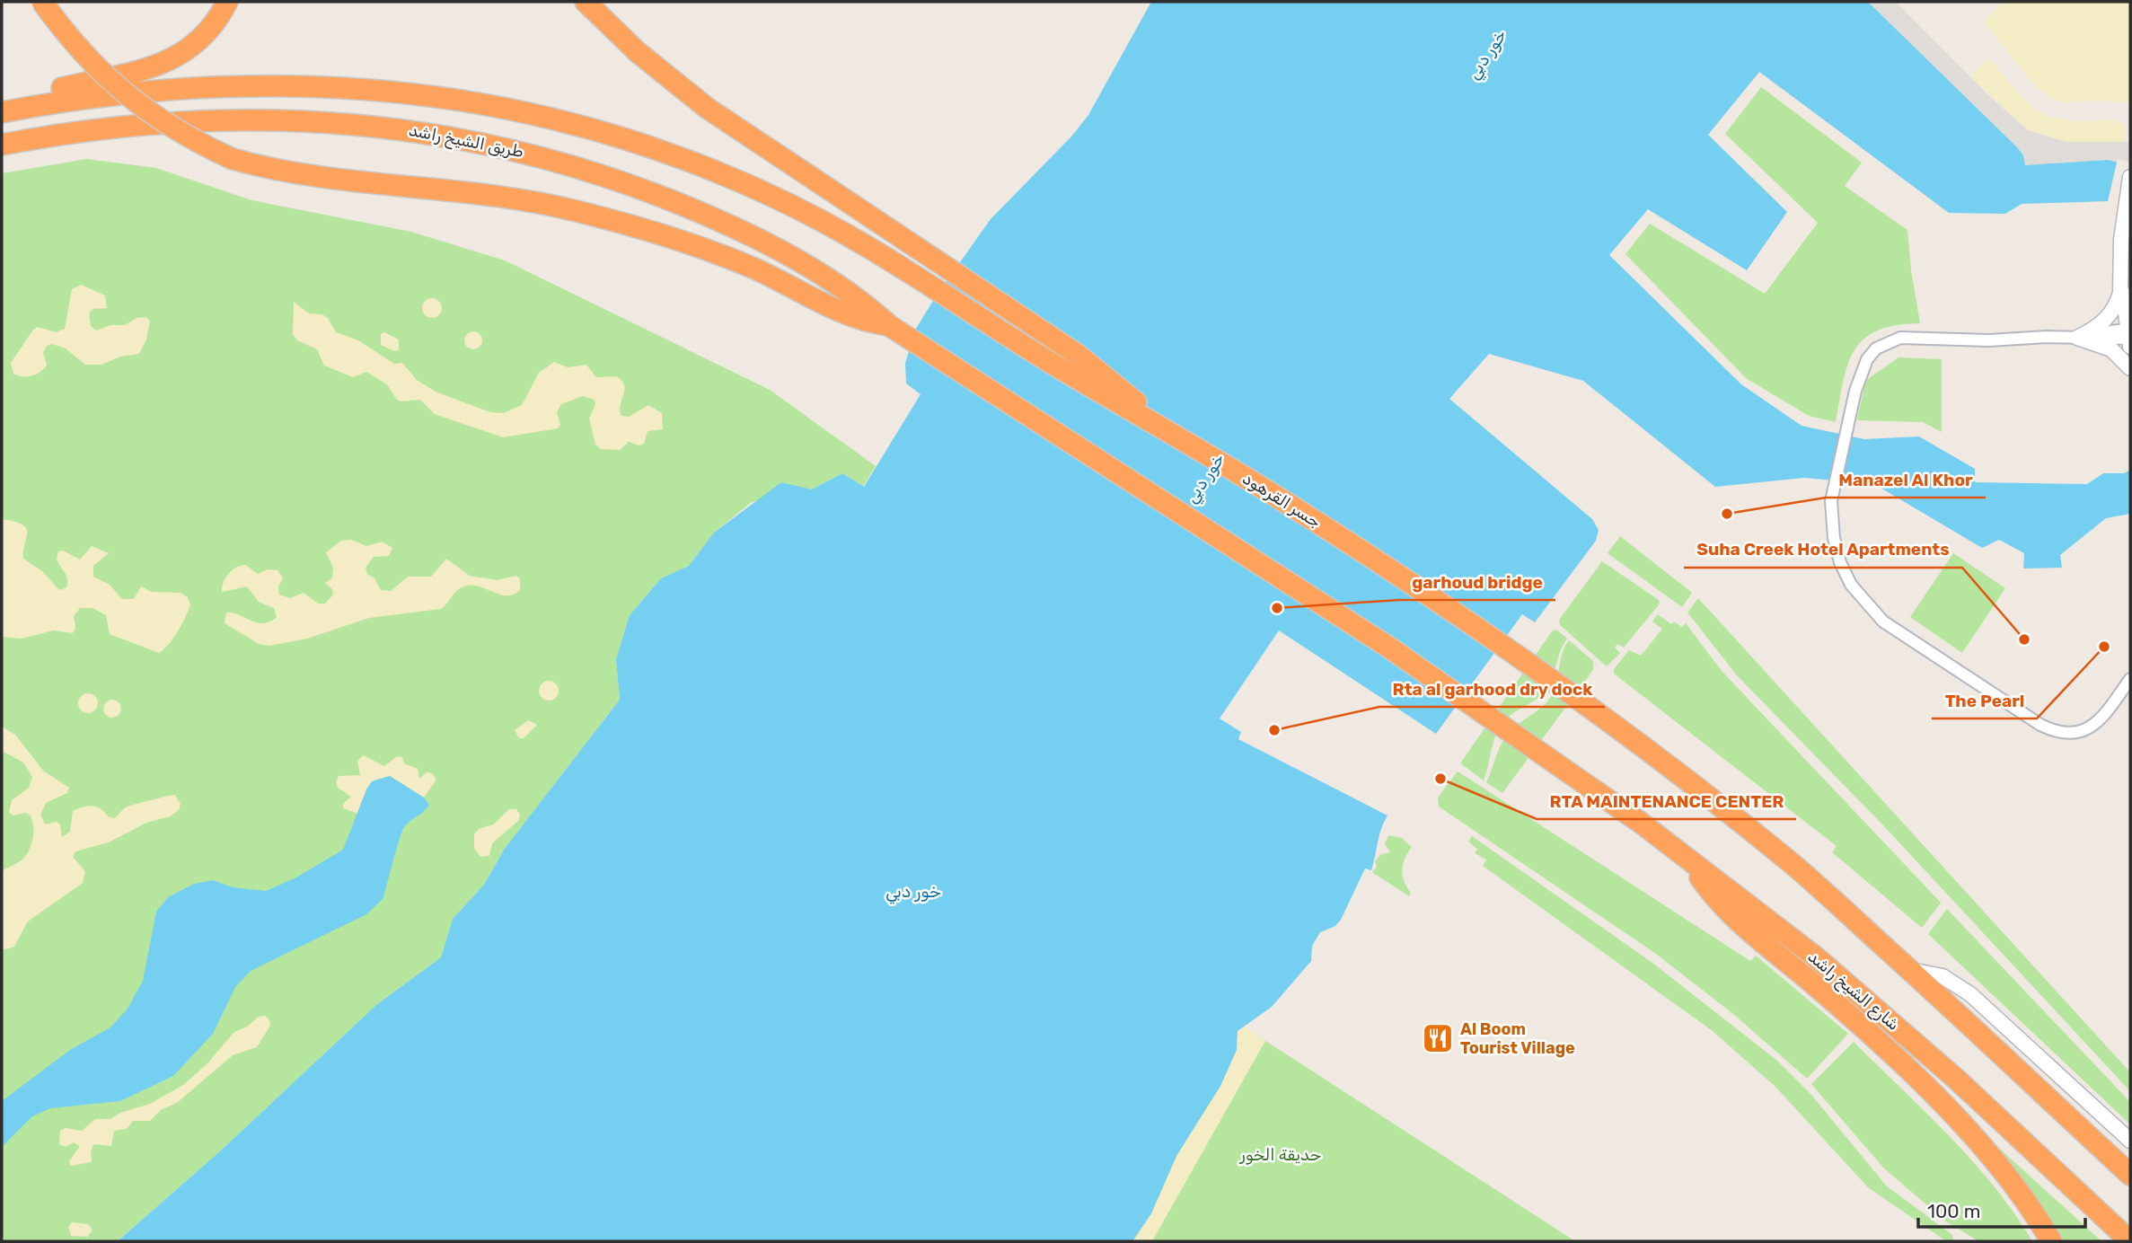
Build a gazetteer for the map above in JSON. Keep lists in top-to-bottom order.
{
  "streets": {
    "highway": ["طريق الشيخ راشد", "جسر القرهود", "شارع الشيخ راشد"]
  },
  "crossings": [
    ["طريق الشيخ راشد", "شارع الشيخ راشد"]
  ],
  "water": ["خور دبي"],
  "parks": ["حديقة الخور"],
  "places": {
    "other": [
      "Manazel Al Khor",
      "garhoud bridge",
      "Suha Creek Hotel Apartments",
      "The Pearl",
      "Rta al garhood dry dock",
      "RTA MAINTENANCE CENTER"
    ],
    "restaurant": ["Al Boom Tourist Village"]
  },
  "scale_bar": "100 m"
}
